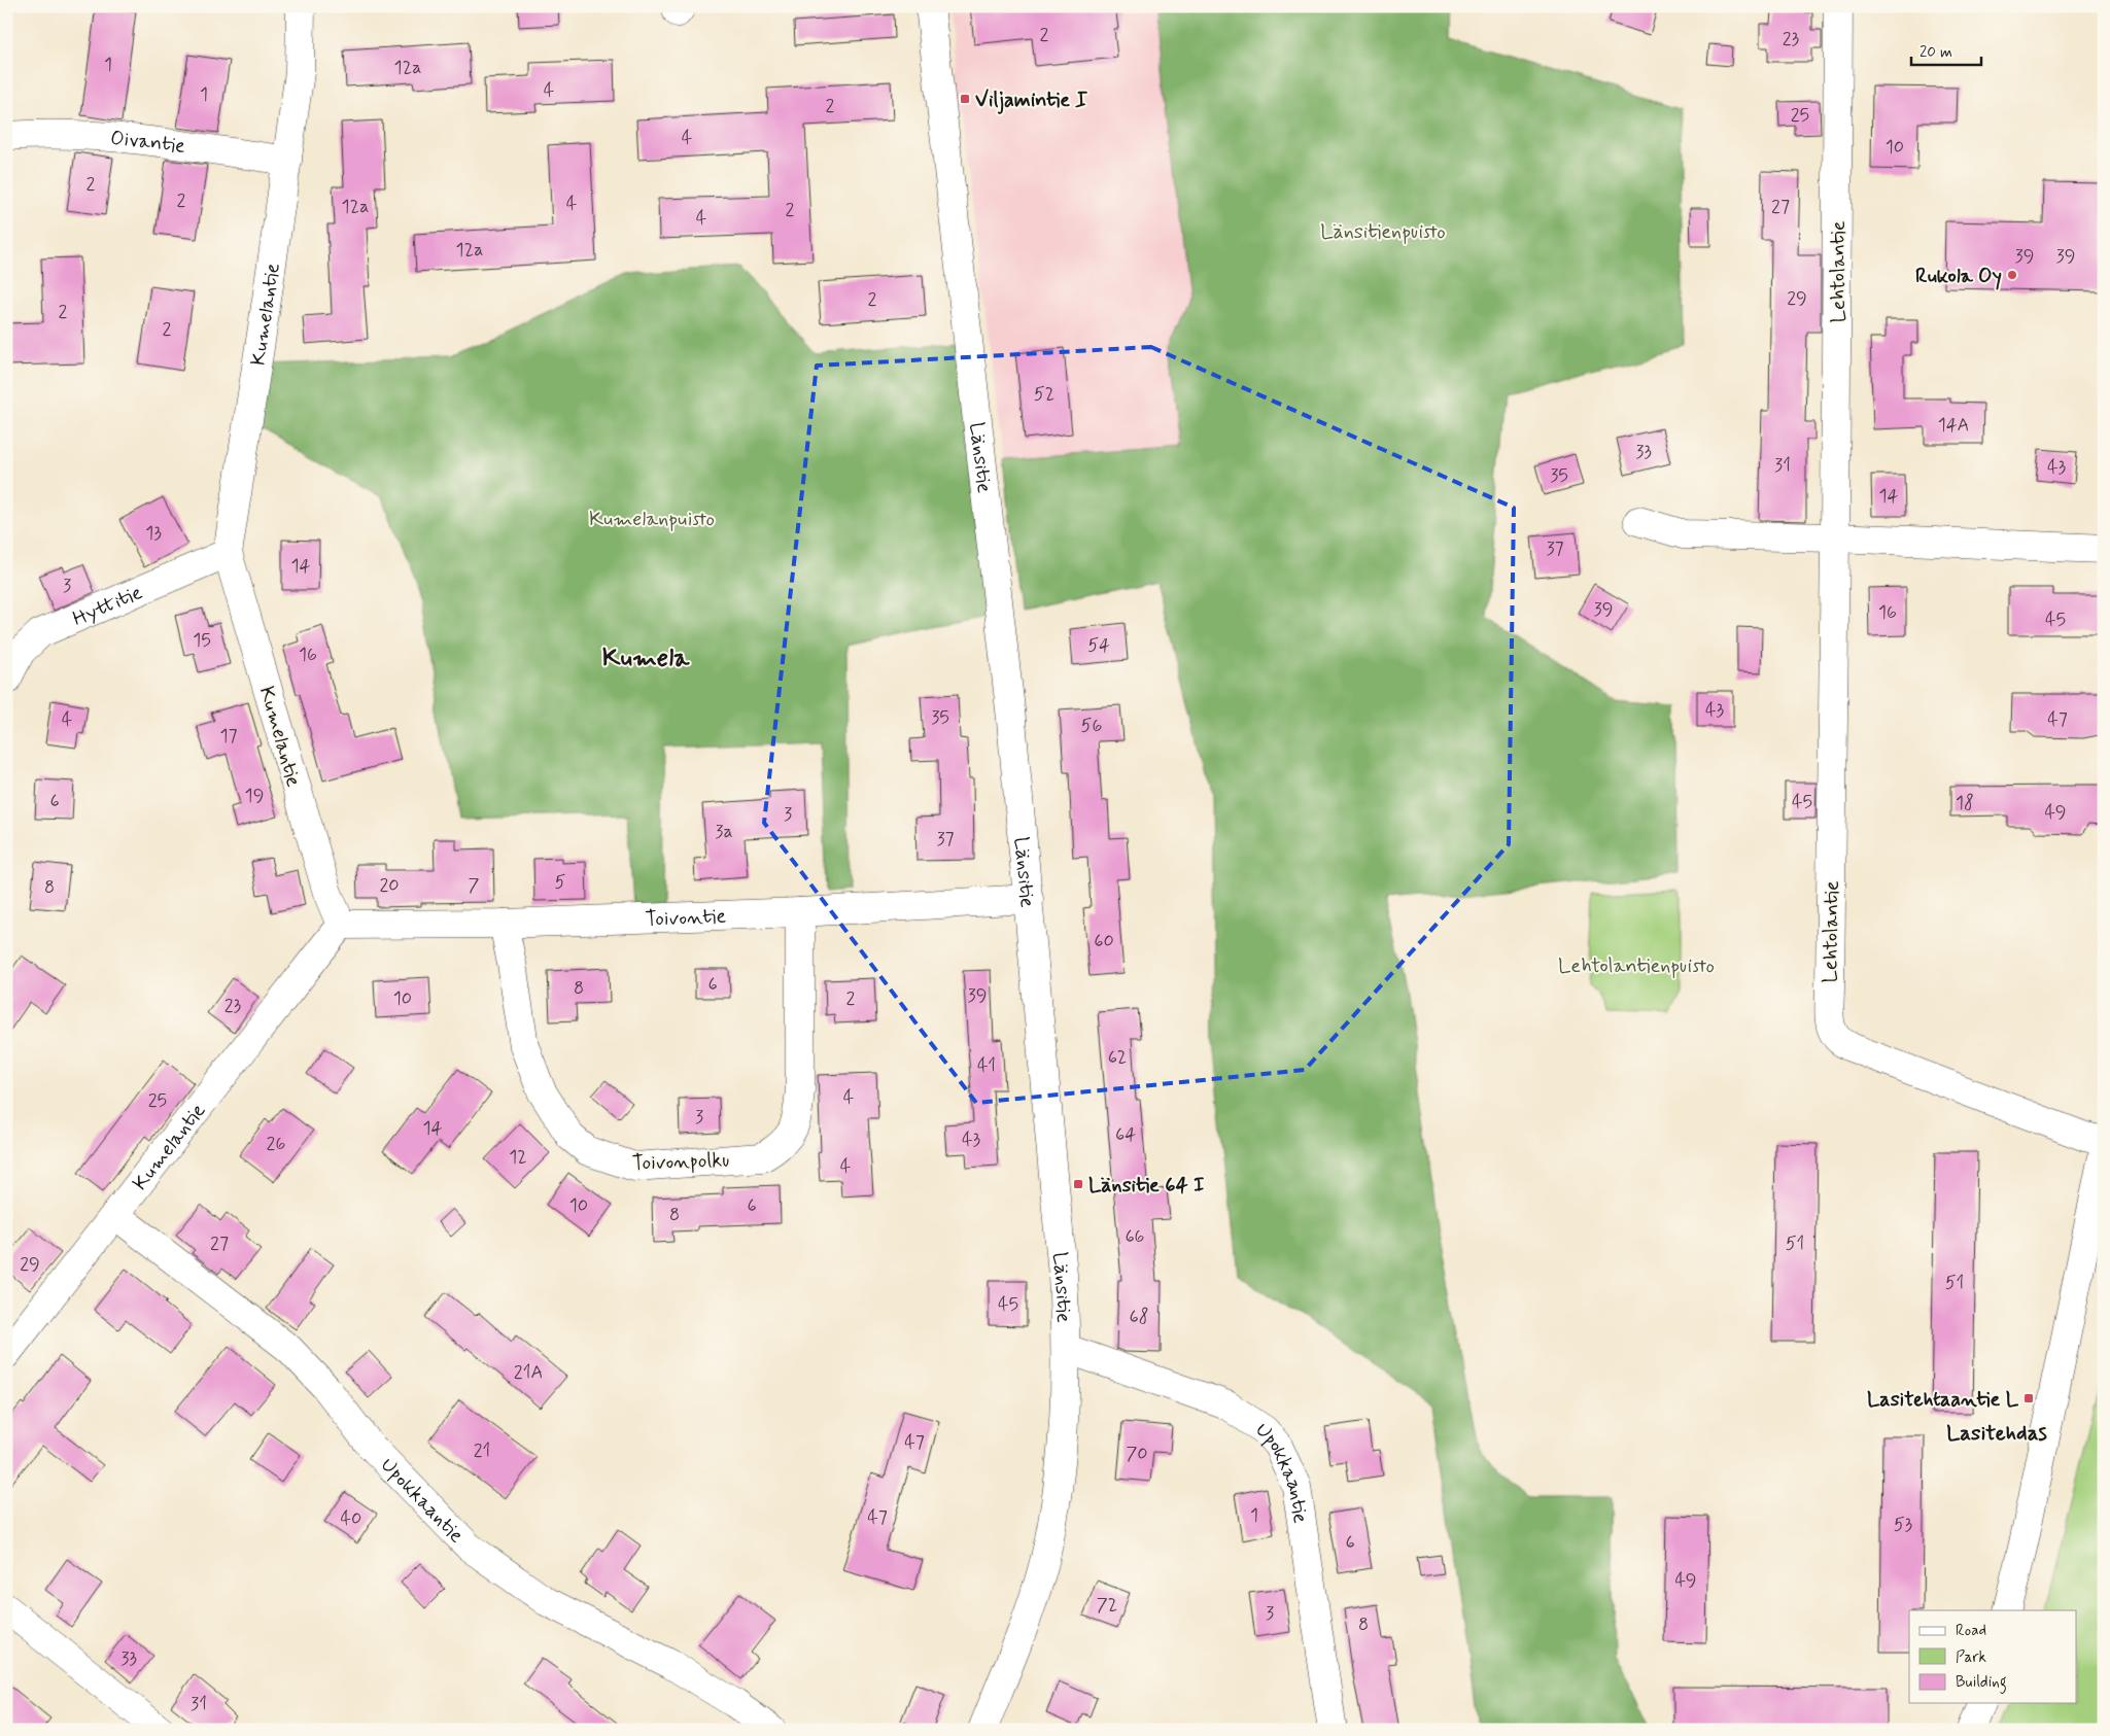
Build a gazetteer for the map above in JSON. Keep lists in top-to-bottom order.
{
  "streets": {
    "street": [
      "Oivantie",
      "Lehtolantie",
      "Kumelantie",
      "Länsitie",
      "Hyttitie",
      "Toivontie",
      "Toivonpolku",
      "Upokkaantie"
    ]
  },
  "crossings": [
    ["Oivantie", "Kumelantie"],
    ["Kumelantie", "Hyttitie"],
    ["Kumelantie", "Toivontie"],
    ["Kumelantie", "Upokkaantie"],
    ["Länsitie", "Toivontie"],
    ["Länsitie", "Upokkaantie"],
    ["Toivontie", "Toivonpolku"]
  ],
  "districts": ["Kumela", "Lasitehdas"],
  "parks": ["Länsitienpuisto", "Kumelanpuisto", "Lehtolantienpuisto"],
  "places": {
    "transit": ["Viljamintie I", "Länsitie 64 I", "Lasitehtaantie L"],
    "other": ["Rukola Oy"]
  },
  "house_numbers": [
    "2",
    "23",
    "1",
    "12a",
    "4",
    "1",
    "2",
    "25",
    "4",
    "10",
    "2",
    "2",
    "4",
    "12a",
    "27",
    "2",
    "4",
    "12a",
    "39",
    "39",
    "29",
    "2",
    "2",
    "2",
    "52",
    "14A",
    "33",
    "31",
    "43",
    "35",
    "14",
    "13",
    "37",
    "14",
    "3",
    "39",
    "16",
    "45",
    "15",
    "54",
    "16",
    "43",
    "35",
    "4",
    "47",
    "56",
    "17",
    "19",
    "6",
    "45",
    "18",
    "49",
    "3",
    "3a",
    "37",
    "5",
    "20",
    "7",
    "8",
    "60",
    "6",
    "8",
    "39",
    "10",
    "2",
    "23",
    "62",
    "41",
    "4",
    "25",
    "3",
    "14",
    "64",
    "43",
    "26",
    "12",
    "4",
    "10",
    "6",
    "8",
    "66",
    "27",
    "51",
    "29",
    "51",
    "45",
    "68",
    "21A",
    "47",
    "21",
    "70",
    "1",
    "47",
    "40",
    "53",
    "6",
    "49",
    "72",
    "3",
    "8",
    "33",
    "31"
  ],
  "legend": ["Road", "Park", "Building"],
  "scale_bar": "20 m"
}
